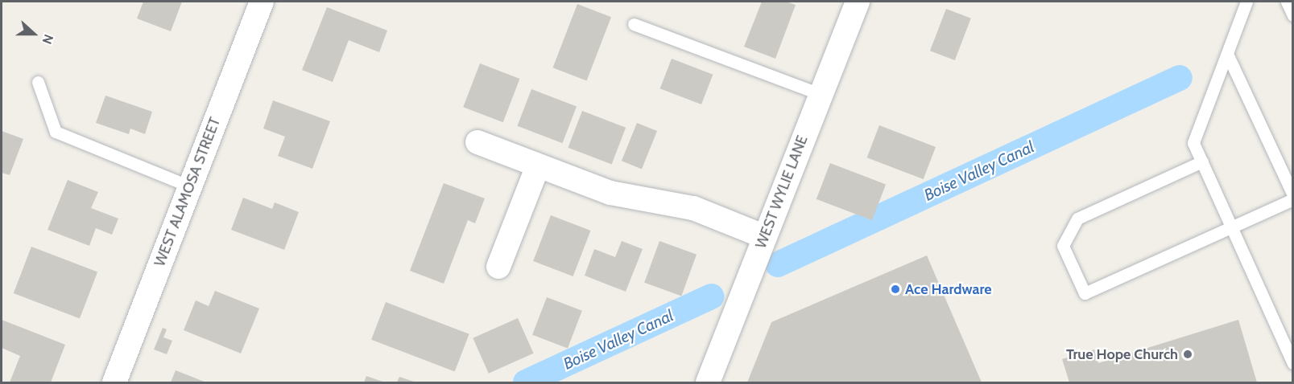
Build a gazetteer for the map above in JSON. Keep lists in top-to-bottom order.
{
  "streets": {
    "street": ["WEST ALAMOSA STREET", "WEST WYLIE LANE"]
  },
  "water": ["Boise Valley Canal"],
  "places": ["Ace Hardware", "True Hope Church"],
  "north": "right"
}
